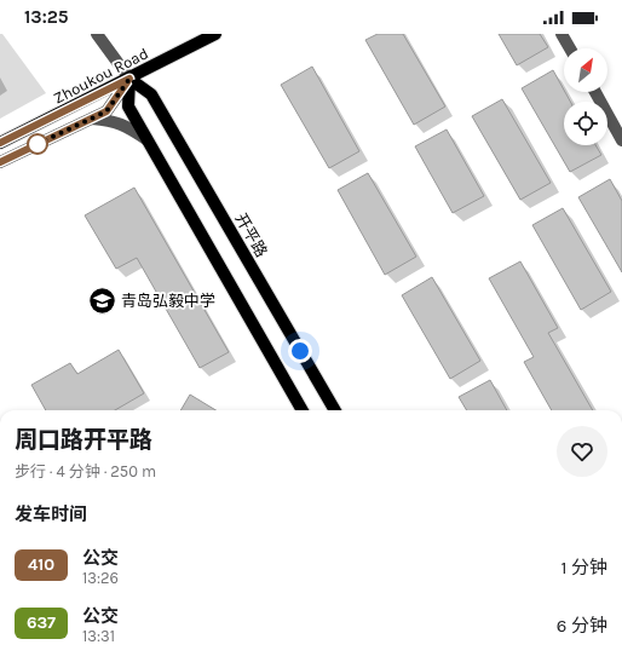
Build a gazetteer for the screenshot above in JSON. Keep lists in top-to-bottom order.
{
  "streets": {
    "main road": ["Zhoukou Road", "开平路"]
  },
  "crossings": [
    ["Zhoukou Road", "开平路"]
  ],
  "places": {
    "school or university": ["青岛弘毅中学"]
  },
  "lines": ["bus line 410"],
  "north": "top right",
  "page": {
    "status": "13:25",
    "heading": [
      ["周口路开平路", "步行 · 4 分钟 · 250 m"],
      "发车时间"
    ],
    "list": [
      {
        "mark": "410",
        "name": "公交",
        "note": "13:26",
        "value": "1 分钟"
      },
      {
        "mark": "637",
        "name": "公交",
        "note": "13:31",
        "value": "6 分钟"
      }
    ]
  }
}
